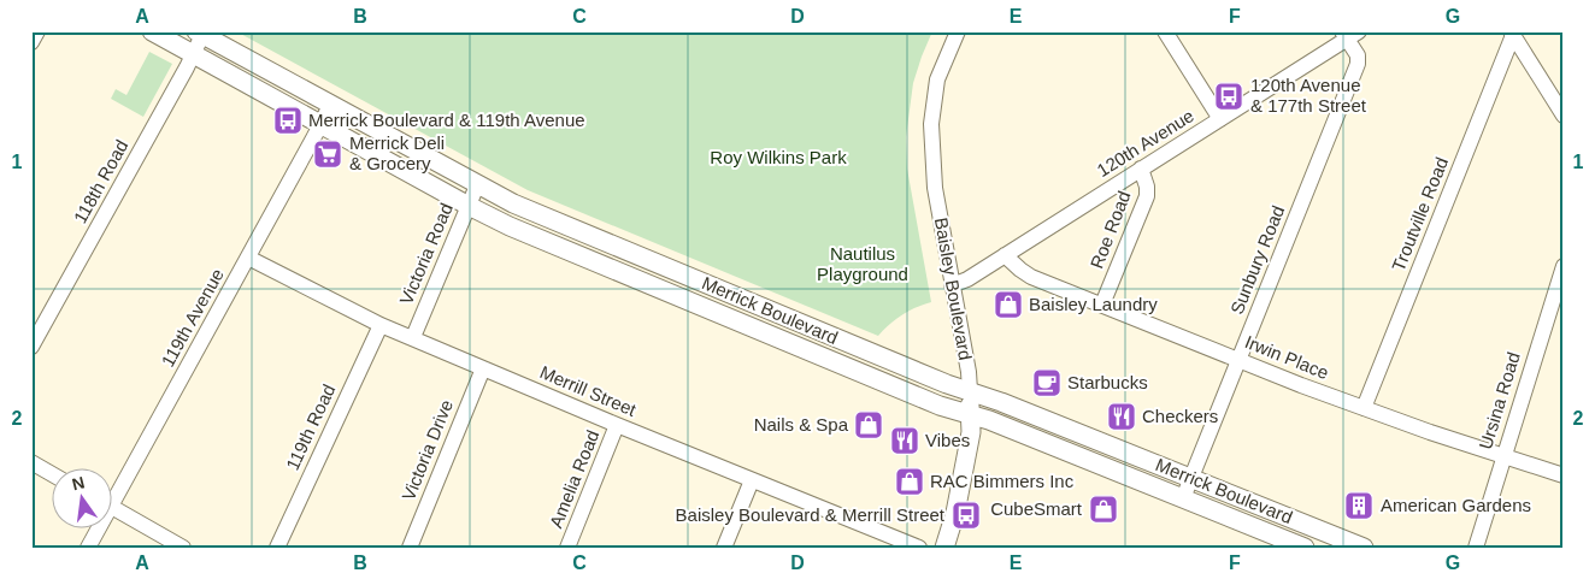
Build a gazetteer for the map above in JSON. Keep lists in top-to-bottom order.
{
  "streets": {
    "main road": ["Baisley Boulevard", "Merrick Boulevard"],
    "street": [
      "120th Avenue",
      "118th Road",
      "Troutville Road",
      "Roe Road",
      "Victoria Road",
      "Sunbury Road",
      "119th Avenue",
      "Irwin Place",
      "Merrill Street",
      "Ursina Road",
      "119th Road",
      "Victoria Drive",
      "Amelia Road"
    ]
  },
  "crossings": [
    ["120th Avenue", "Roe Road"],
    ["120th Avenue", "Sunbury Road"],
    ["120th Avenue", "Baisley Boulevard"],
    ["120th Avenue", "Irwin Place"],
    ["118th Road", "Merrick Boulevard"],
    ["Troutville Road", "Irwin Place"],
    ["Roe Road", "Irwin Place"],
    ["Victoria Road", "Merrick Boulevard"],
    ["Victoria Road", "Merrill Street"],
    ["Sunbury Road", "Merrick Boulevard"],
    ["Sunbury Road", "Irwin Place"],
    ["Baisley Boulevard", "Merrick Boulevard"],
    ["Merrick Boulevard", "119th Avenue"],
    ["119th Avenue", "Merrill Street"],
    ["Irwin Place", "Ursina Road"],
    ["Merrill Street", "119th Road"],
    ["Merrill Street", "Victoria Drive"],
    ["Merrill Street", "Amelia Road"]
  ],
  "parks": ["Roy Wilkins Park", "Nautilus Playground"],
  "places": {
    "bus stop": ["120th Avenue & 177th Street", "Merrick Boulevard & 119th Avenue", "Baisley Boulevard & Merrill Street"],
    "supermarket": ["Merrick Deli & Grocery"],
    "shop": [
      "Baisley Laundry",
      "Nails & Spa",
      "RAC Bimmers Inc",
      "CubeSmart"
    ],
    "cafe": ["Starbucks"],
    "restaurant": ["Checkers", "Vibes"],
    "building": ["American Gardens"]
  },
  "north": "top",
  "grid": {
    "columns": [
      "A",
      "B",
      "C",
      "D",
      "E",
      "F",
      "G"
    ],
    "rows": ["1", "2"]
  }
}
